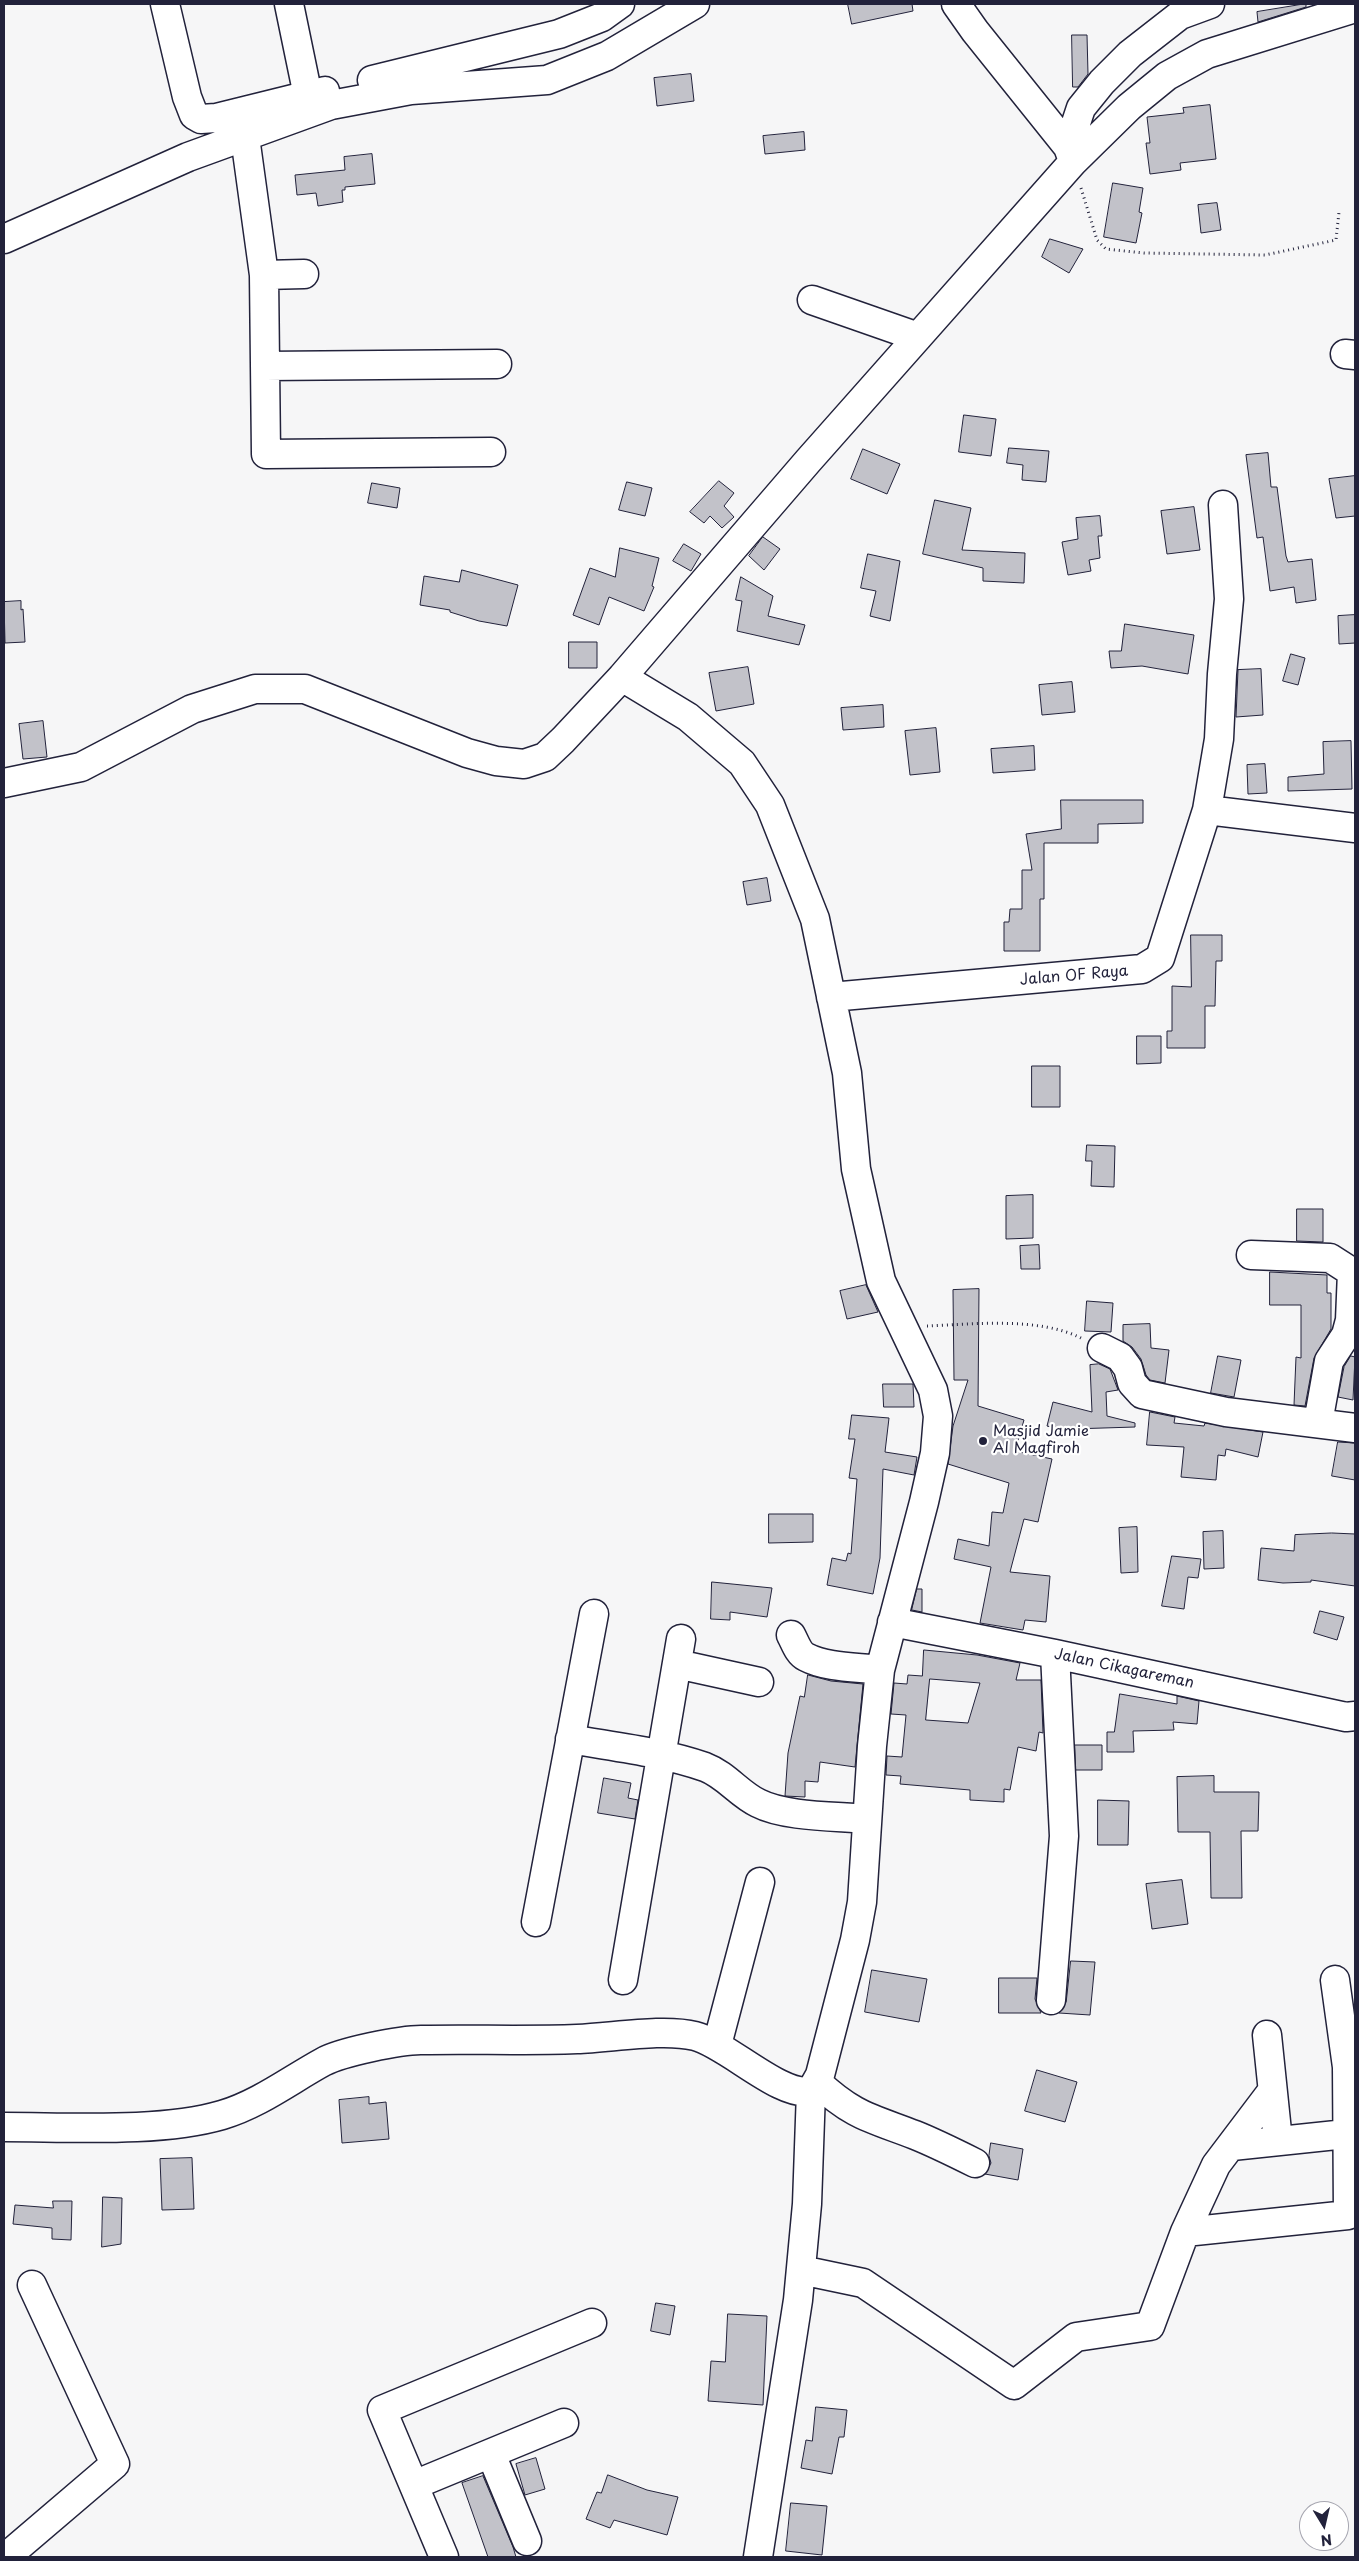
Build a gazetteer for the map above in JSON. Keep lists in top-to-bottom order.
{
  "streets": {
    "street": ["Jalan OF Raya", "Jalan Cikagareman"]
  },
  "places": ["Masjid Jamie Al Magfiroh"],
  "north": "bottom"
}
